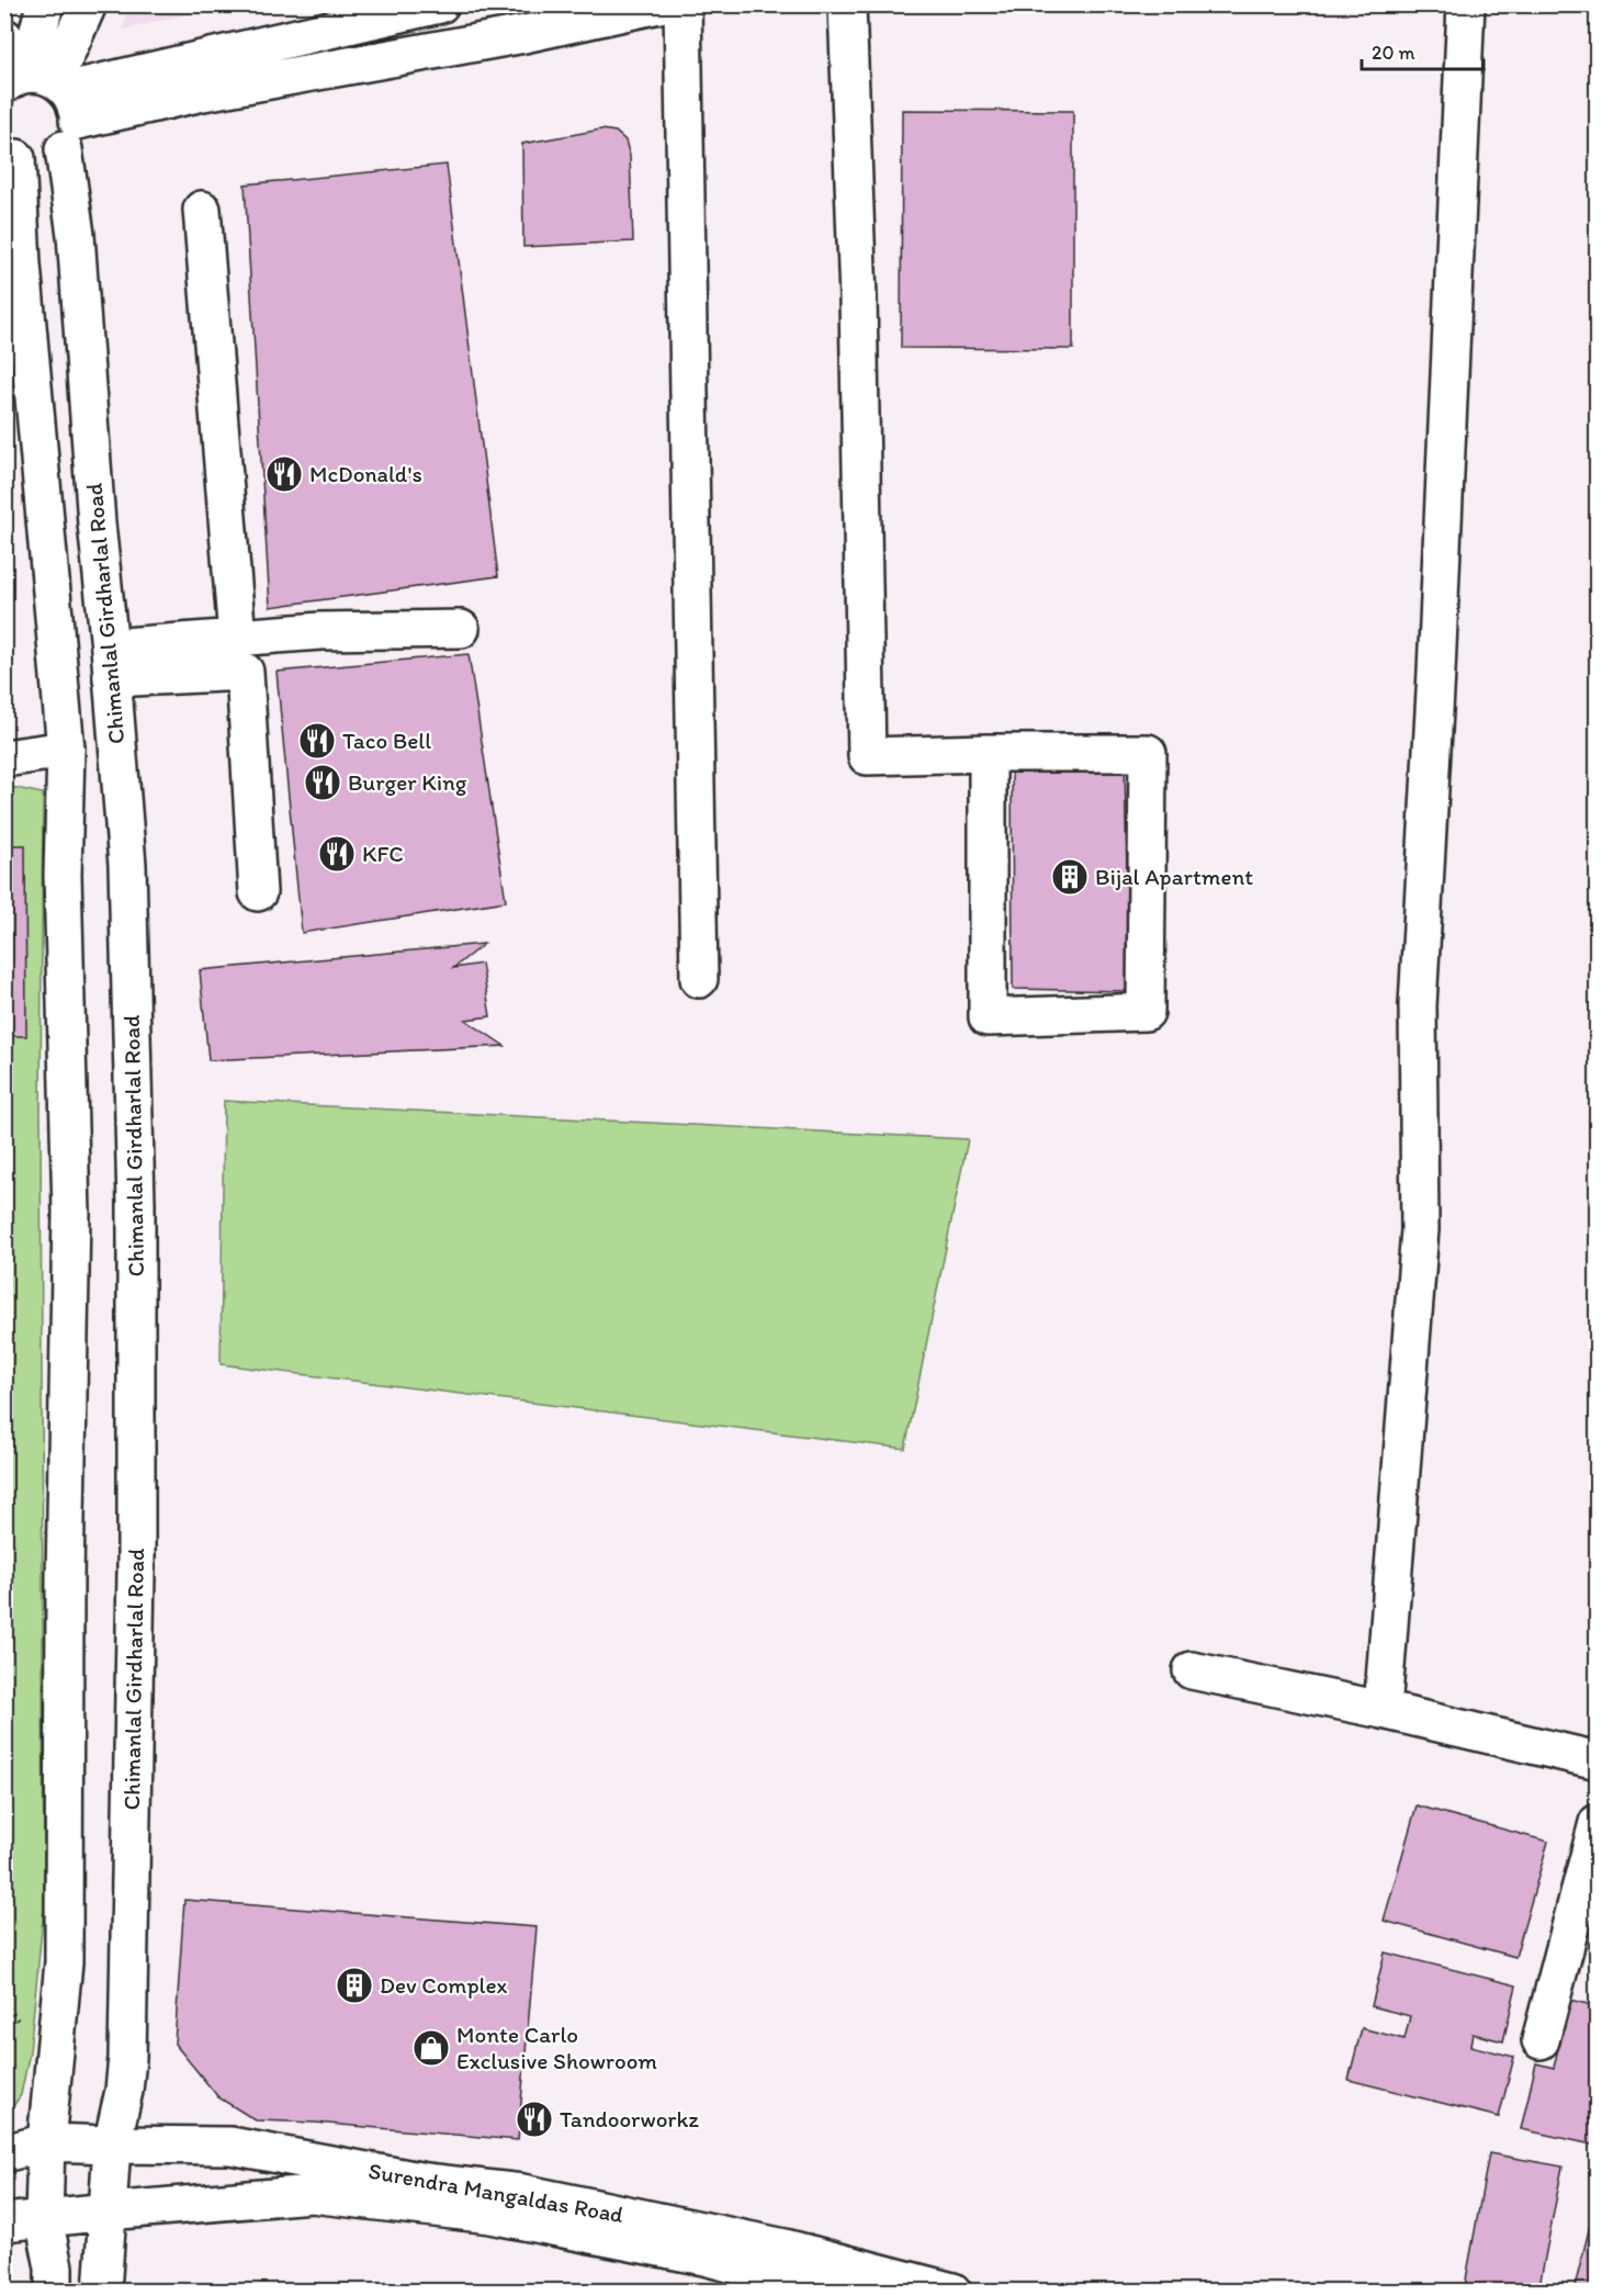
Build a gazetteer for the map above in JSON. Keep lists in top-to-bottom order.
{
  "streets": {
    "main road": ["Chimanlal Girdharlal Road", "Surendra Mangaldas Road"]
  },
  "crossings": [
    ["Chimanlal Girdharlal Road", "Surendra Mangaldas Road"]
  ],
  "places": {
    "restaurant": [
      "McDonald's",
      "Taco Bell",
      "Burger King",
      "KFC",
      "Tandoorworkz"
    ],
    "building": ["Bijal Apartment", "Dev Complex"],
    "shop": ["Monte Carlo Exclusive Showroom"]
  },
  "scale_bar": "20 m"
}
